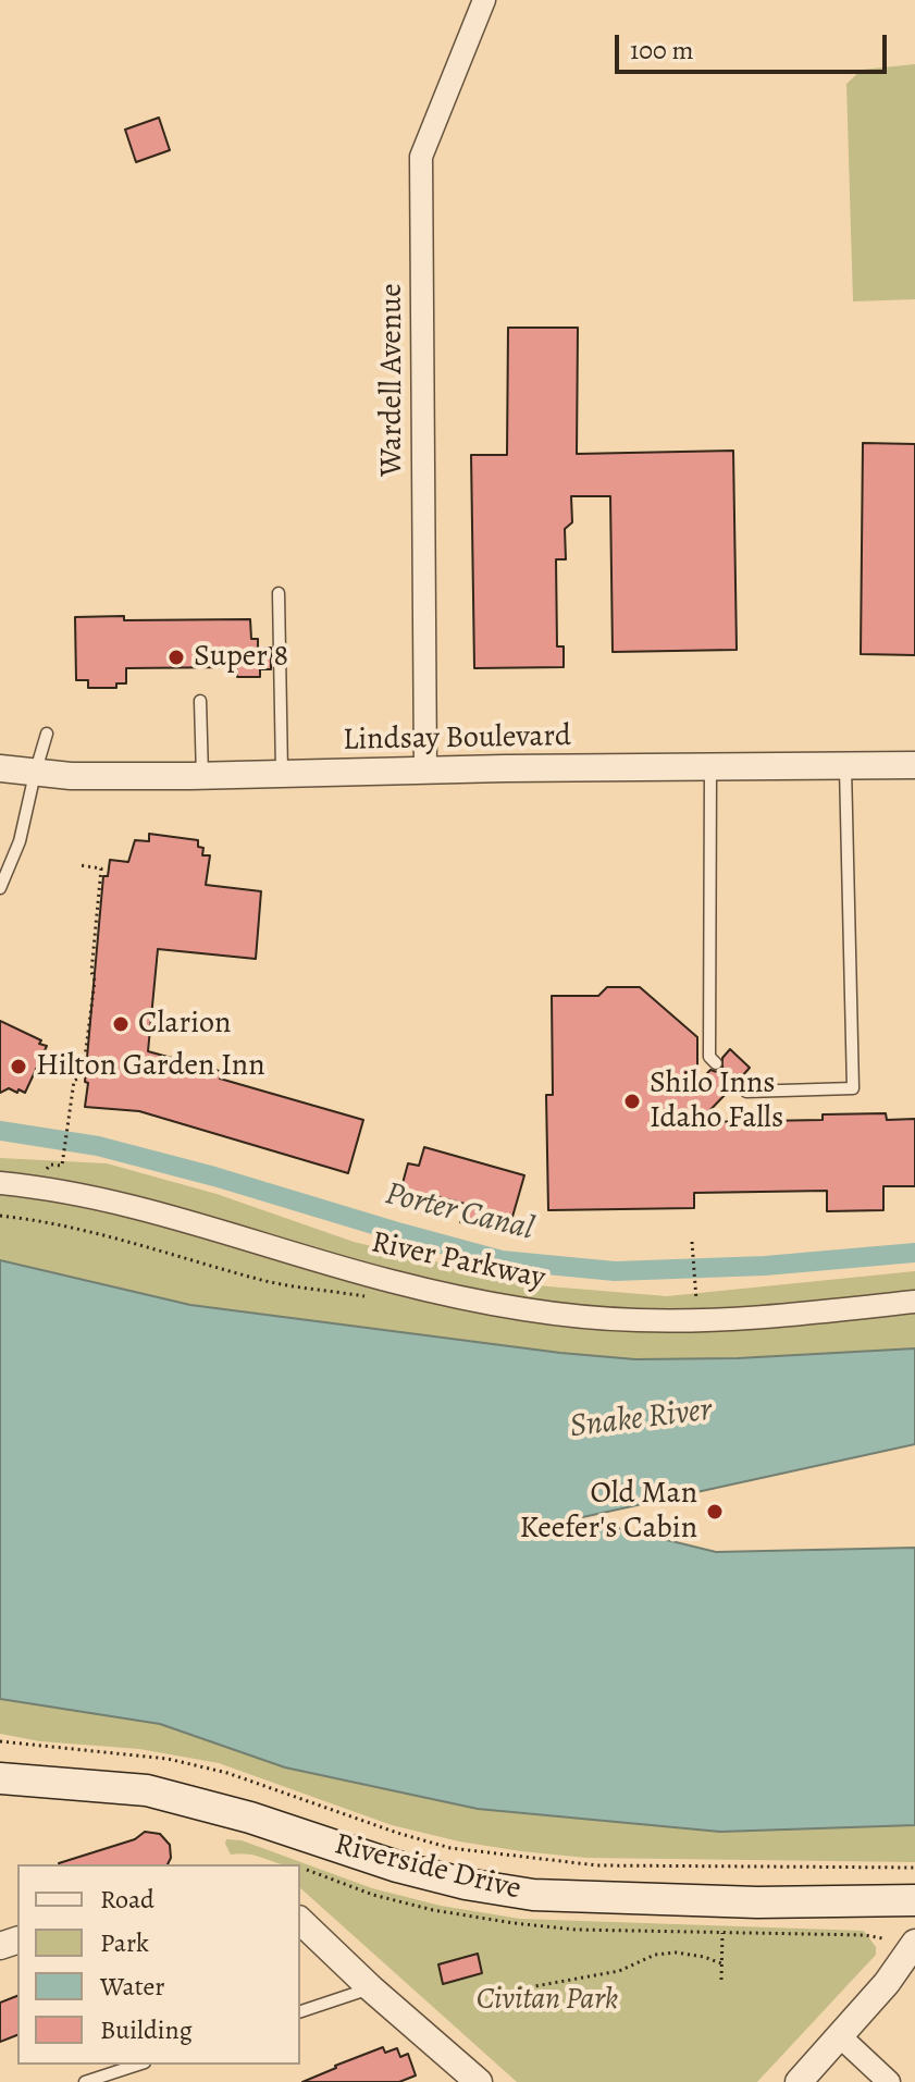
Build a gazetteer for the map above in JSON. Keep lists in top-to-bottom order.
{
  "streets": {
    "main road": ["Riverside Drive"],
    "street": ["Wardell Avenue", "Lindsay Boulevard", "River Parkway"]
  },
  "crossings": [
    ["Wardell Avenue", "Lindsay Boulevard"]
  ],
  "water": ["Porter Canal", "Snake River"],
  "parks": ["Civitan Park"],
  "places": [
    "Super 8",
    "Clarion",
    "Hilton Garden Inn",
    "Shilo Inns Idaho Falls",
    "Old Man Keefer's Cabin"
  ],
  "legend": [
    "Road",
    "Park",
    "Water",
    "Building"
  ],
  "scale_bar": "100 m"
}
